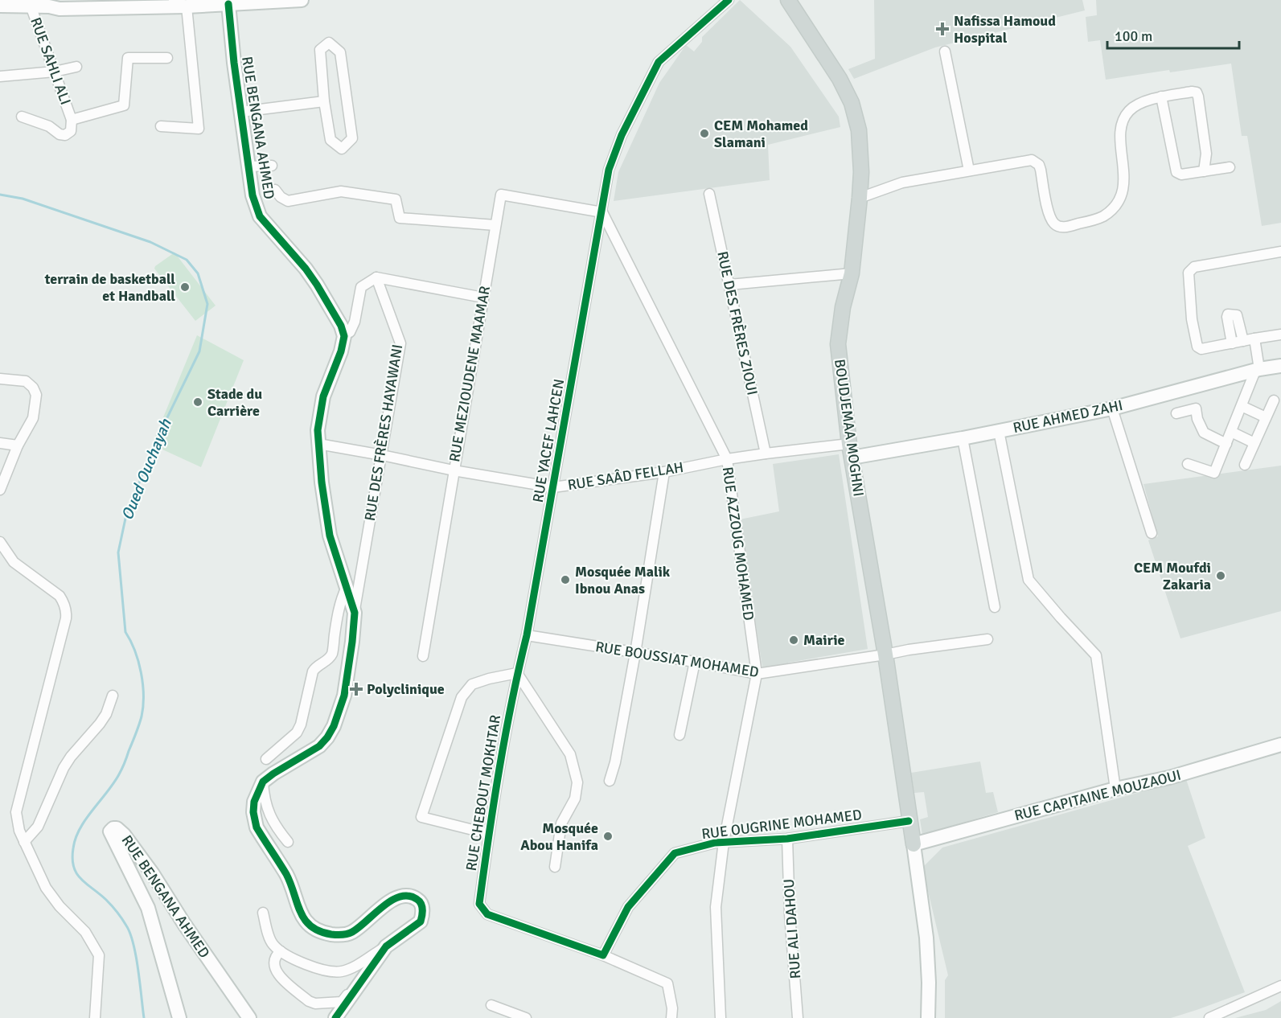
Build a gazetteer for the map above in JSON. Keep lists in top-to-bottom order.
{
  "streets": {
    "main road": ["BOUDJEMAA MOGHNI"],
    "street": [
      "RUE SAHLI ALI",
      "RUE BENGANA AHMED",
      "RUE DES FRÈRES ZIOUI",
      "RUE MEZIOUDENE MAAMAR",
      "RUE AHMED ZAHI",
      "RUE DES FRÈRES HAYAWANI",
      "RUE YACEF LAHCEN",
      "RUE SAÂD FELLAH",
      "RUE AZZOUG MOHAMED",
      "RUE BOUSSIAT MOHAMED",
      "RUE CHEBOUT MOKHTAR",
      "RUE CAPITAINE MOUZAOUI",
      "RUE OUGRINE MOHAMED",
      "RUE ALI DAHOU"
    ]
  },
  "crossings": [
    ["RUE DES FRÈRES ZIOUI", "RUE SAÂD FELLAH"],
    ["RUE MEZIOUDENE MAAMAR", "RUE YACEF LAHCEN"],
    ["RUE MEZIOUDENE MAAMAR", "RUE SAÂD FELLAH"],
    ["RUE MEZIOUDENE MAAMAR", "RUE AZZOUG MOHAMED"],
    ["RUE AHMED ZAHI", "BOUDJEMAA MOGHNI"],
    ["RUE AHMED ZAHI", "RUE SAÂD FELLAH"],
    ["BOUDJEMAA MOGHNI", "RUE SAÂD FELLAH"],
    ["BOUDJEMAA MOGHNI", "RUE BOUSSIAT MOHAMED"],
    ["BOUDJEMAA MOGHNI", "RUE CAPITAINE MOUZAOUI"],
    ["BOUDJEMAA MOGHNI", "RUE OUGRINE MOHAMED"],
    ["RUE DES FRÈRES HAYAWANI", "RUE SAÂD FELLAH"],
    ["RUE YACEF LAHCEN", "RUE SAÂD FELLAH"],
    ["RUE YACEF LAHCEN", "RUE AZZOUG MOHAMED"],
    ["RUE YACEF LAHCEN", "RUE BOUSSIAT MOHAMED"],
    ["RUE YACEF LAHCEN", "RUE CHEBOUT MOKHTAR"],
    ["RUE SAÂD FELLAH", "RUE AZZOUG MOHAMED"],
    ["RUE AZZOUG MOHAMED", "RUE BOUSSIAT MOHAMED"],
    ["RUE AZZOUG MOHAMED", "RUE OUGRINE MOHAMED"],
    ["RUE CHEBOUT MOKHTAR", "RUE OUGRINE MOHAMED"],
    ["RUE OUGRINE MOHAMED", "RUE ALI DAHOU"]
  ],
  "water": ["Oued Ouchayah"],
  "places": {
    "health": ["Nafissa Hamoud Hospital", "Polyclinique"],
    "other": [
      "CEM Mohamed Slamani",
      "terrain de basketball et Handball",
      "Stade du Carrière",
      "CEM Moufdi Zakaria",
      "Mosquée Malik Ibnou Anas",
      "Mairie",
      "Mosquée Abou Hanifa"
    ]
  },
  "scale_bar": "100 m"
}
